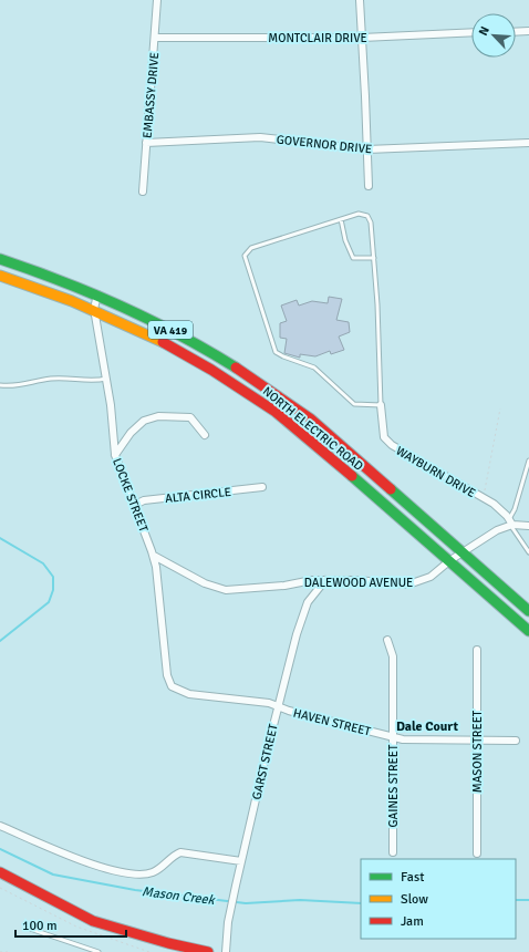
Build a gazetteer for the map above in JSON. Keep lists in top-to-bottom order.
{
  "streets": {
    "main road": ["VA 419", "NORTH ELECTRIC ROAD"],
    "street": [
      "MONTCLAIR DRIVE",
      "EMBASSY DRIVE",
      "GOVERNOR DRIVE",
      "WAYBURN DRIVE",
      "LOCKE STREET",
      "ALTA CIRCLE",
      "DALEWOOD AVENUE",
      "HAVEN STREET",
      "MASON STREET",
      "GARST STREET",
      "GAINES STREET"
    ]
  },
  "crossings": [
    ["MONTCLAIR DRIVE", "EMBASSY DRIVE"],
    ["EMBASSY DRIVE", "GOVERNOR DRIVE"],
    ["NORTH ELECTRIC ROAD", "LOCKE STREET"],
    ["NORTH ELECTRIC ROAD", "DALEWOOD AVENUE"],
    ["WAYBURN DRIVE", "DALEWOOD AVENUE"],
    ["LOCKE STREET", "ALTA CIRCLE"],
    ["LOCKE STREET", "DALEWOOD AVENUE"],
    ["LOCKE STREET", "HAVEN STREET"],
    ["DALEWOOD AVENUE", "GARST STREET"],
    ["HAVEN STREET", "MASON STREET"],
    ["HAVEN STREET", "GARST STREET"],
    ["HAVEN STREET", "GAINES STREET"]
  ],
  "districts": ["Dale Court"],
  "water": ["Mason Creek"],
  "legend": ["Fast", "Slow", "Jam"],
  "scale_bar": "100 m",
  "north": "top left"
}
